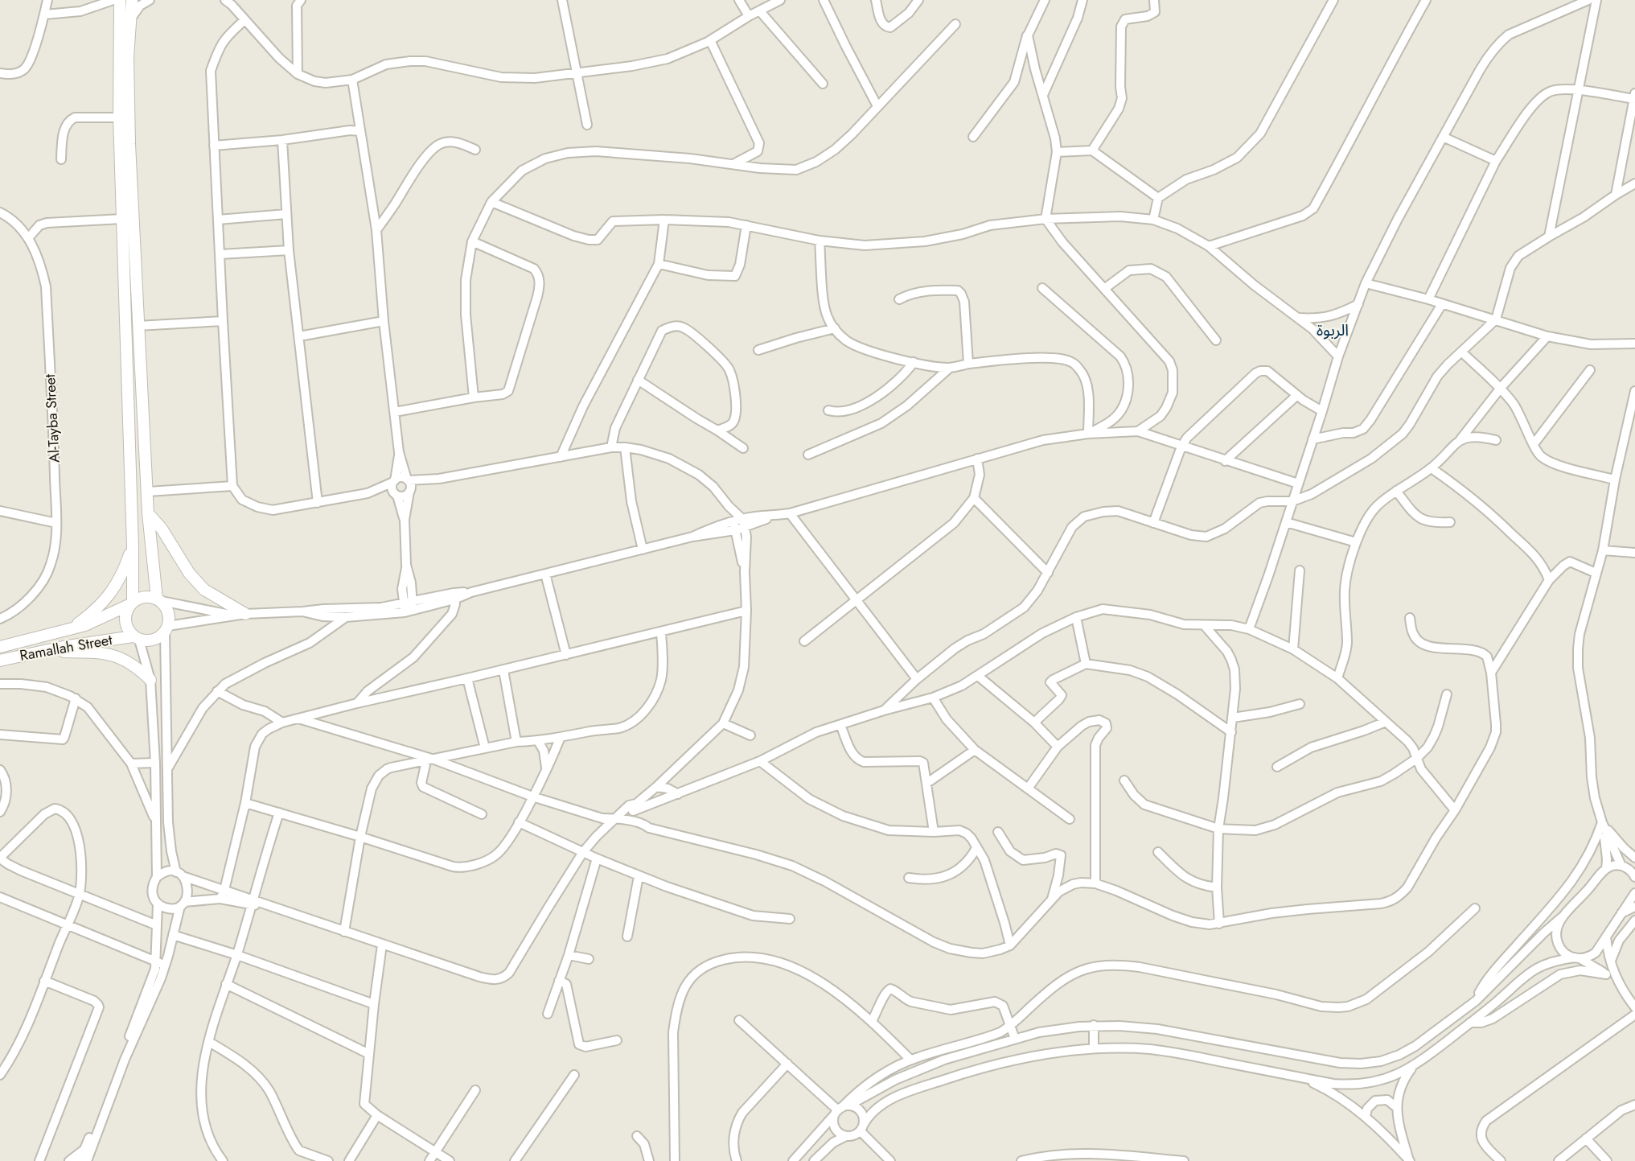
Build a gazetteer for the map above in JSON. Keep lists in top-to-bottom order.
{
  "streets": {
    "main road": ["Ramallah Street"],
    "street": ["Al-Tayba Street"]
  },
  "districts": ["الربوة"]
}
